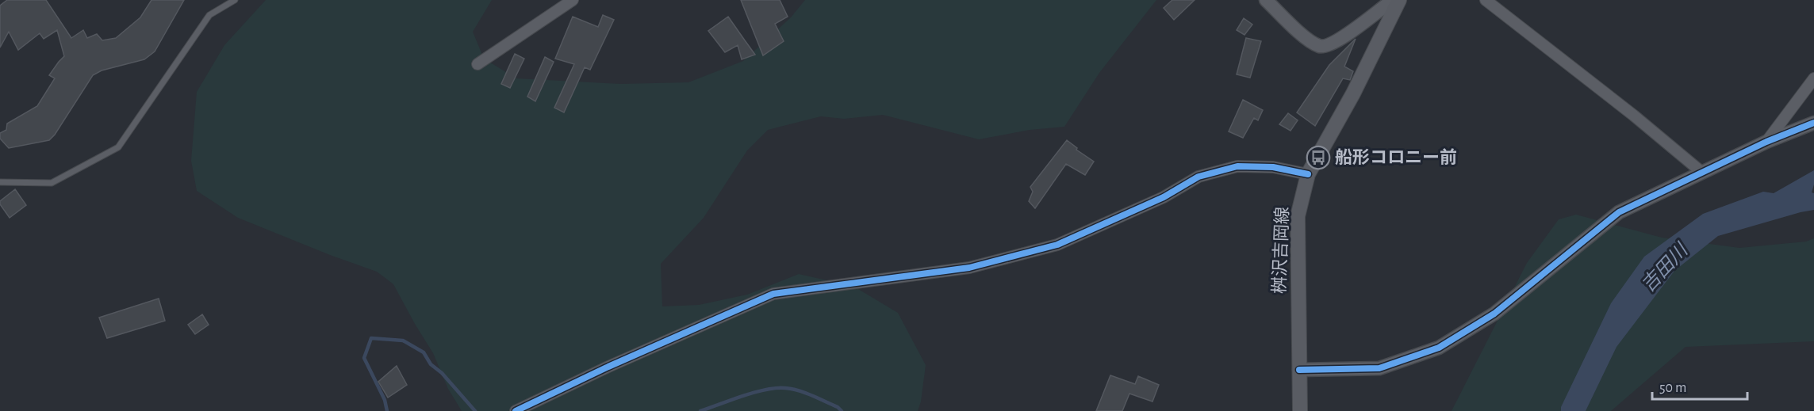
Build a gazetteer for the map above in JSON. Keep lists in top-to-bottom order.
{
  "streets": {
    "main road": ["桝沢吉岡線"]
  },
  "water": ["吉田川"],
  "places": {
    "bus stop": ["船形コロニー前"]
  },
  "scale_bar": "50 m"
}
